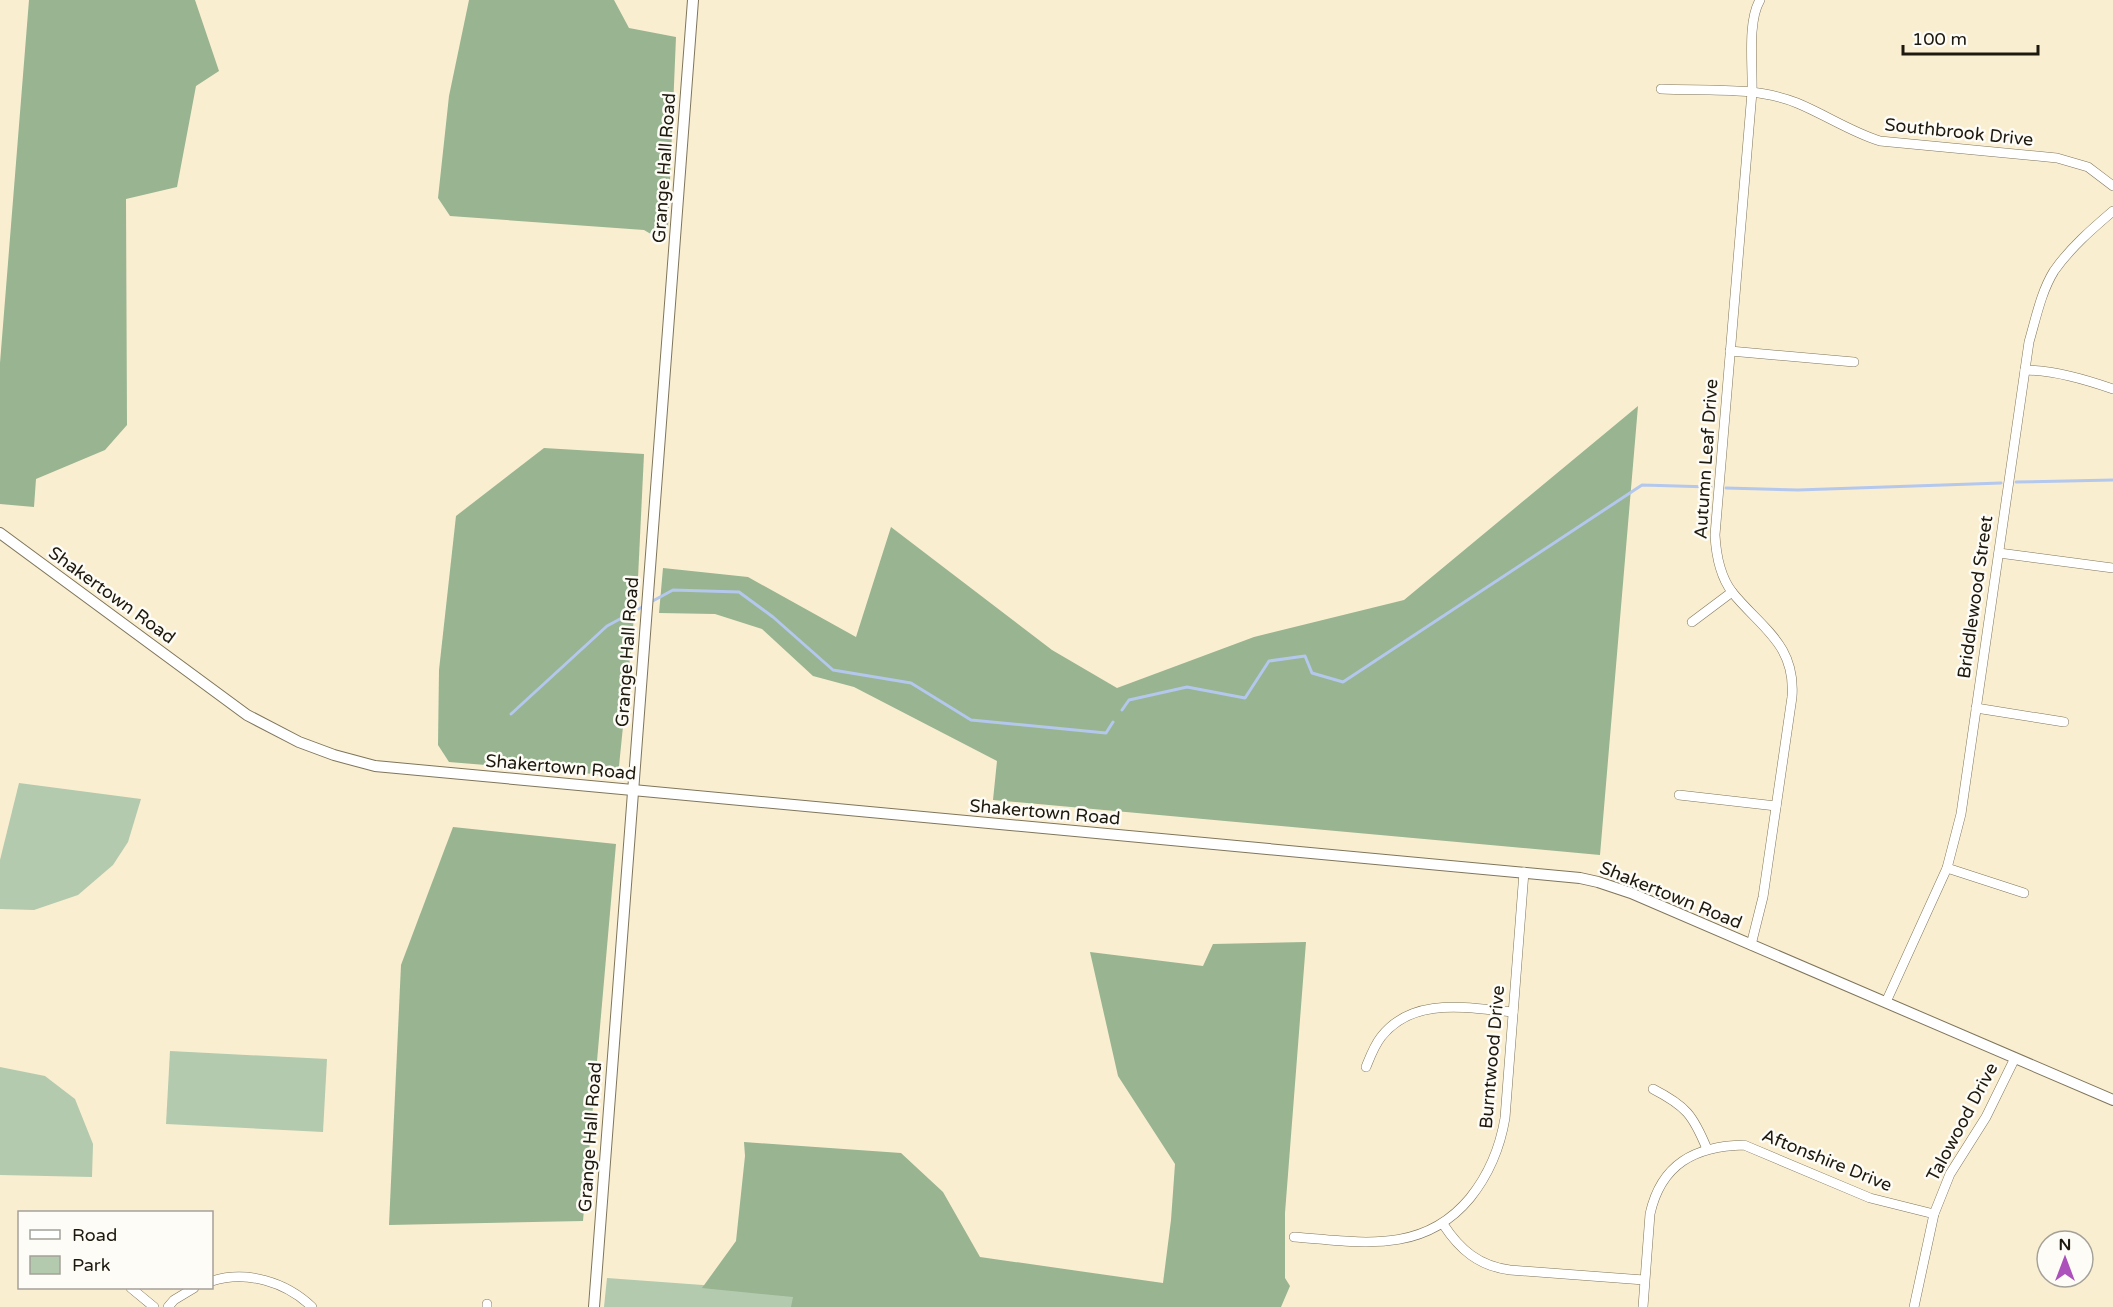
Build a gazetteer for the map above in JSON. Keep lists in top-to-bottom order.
{
  "streets": {
    "street": [
      "Southbrook Drive",
      "Grange Hall Road",
      "Autumn Leaf Drive",
      "Shakertown Road",
      "Briddlewood Street",
      "Burntwood Drive",
      "Talowood Drive",
      "Aftonshire Drive"
    ]
  },
  "crossings": [
    ["Southbrook Drive", "Autumn Leaf Drive"],
    ["Grange Hall Road", "Shakertown Road"],
    ["Autumn Leaf Drive", "Shakertown Road"],
    ["Shakertown Road", "Briddlewood Street"],
    ["Shakertown Road", "Burntwood Drive"],
    ["Shakertown Road", "Talowood Drive"],
    ["Talowood Drive", "Aftonshire Drive"]
  ],
  "legend": ["Road", "Park"],
  "scale_bar": "100 m",
  "north": "top"
}
